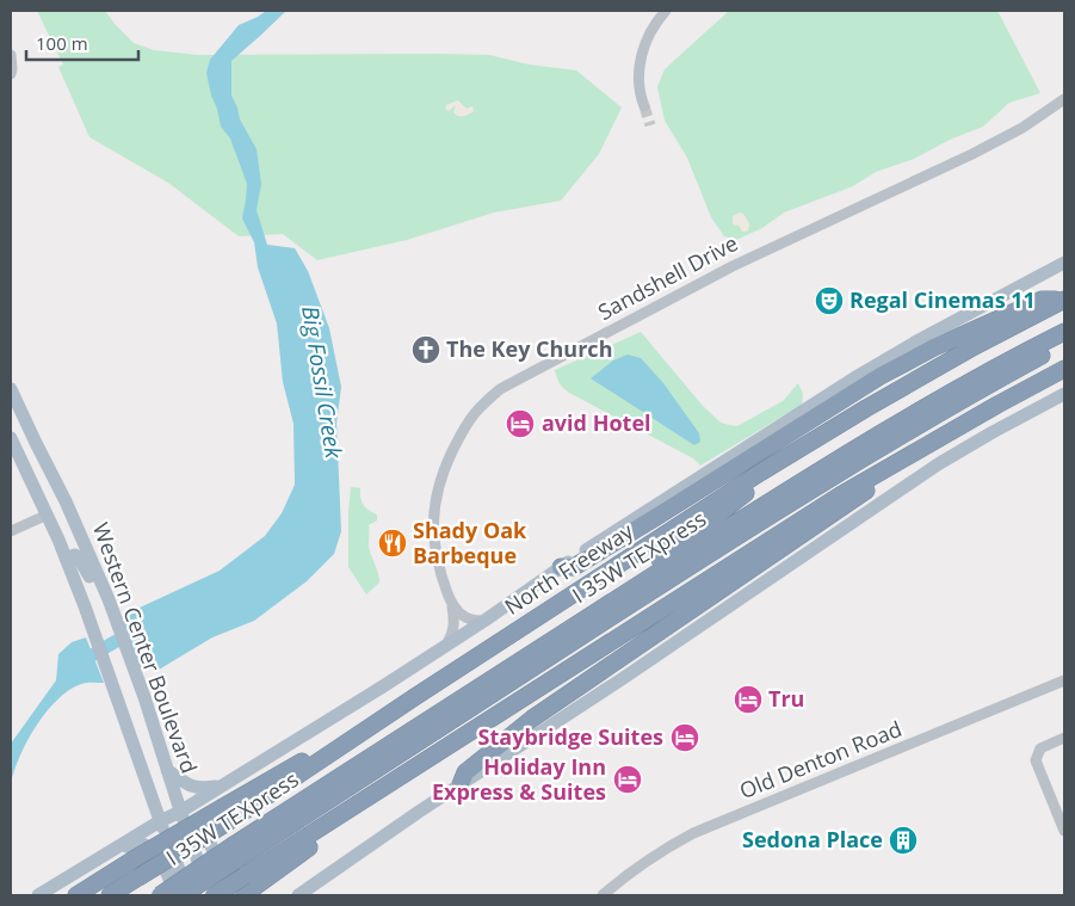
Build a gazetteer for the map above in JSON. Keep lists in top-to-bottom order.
{
  "streets": {
    "highway": ["I 35W TEXpress", "North Freeway"],
    "main road": ["Western Center Boulevard"],
    "street": ["Sandshell Drive", "Old Denton Road"]
  },
  "crossings": [
    ["Sandshell Drive", "North Freeway"],
    ["North Freeway", "Western Center Boulevard"]
  ],
  "water": ["Big Fossil Creek"],
  "places": {
    "theatre": ["Regal Cinemas 11"],
    "church": ["The Key Church"],
    "hotel": [
      "avid Hotel",
      "Tru",
      "Staybridge Suites",
      "Holiday Inn Express & Suites"
    ],
    "restaurant": ["Shady Oak Barbeque"],
    "building": ["Sedona Place"]
  },
  "scale_bar": "100 m"
}
